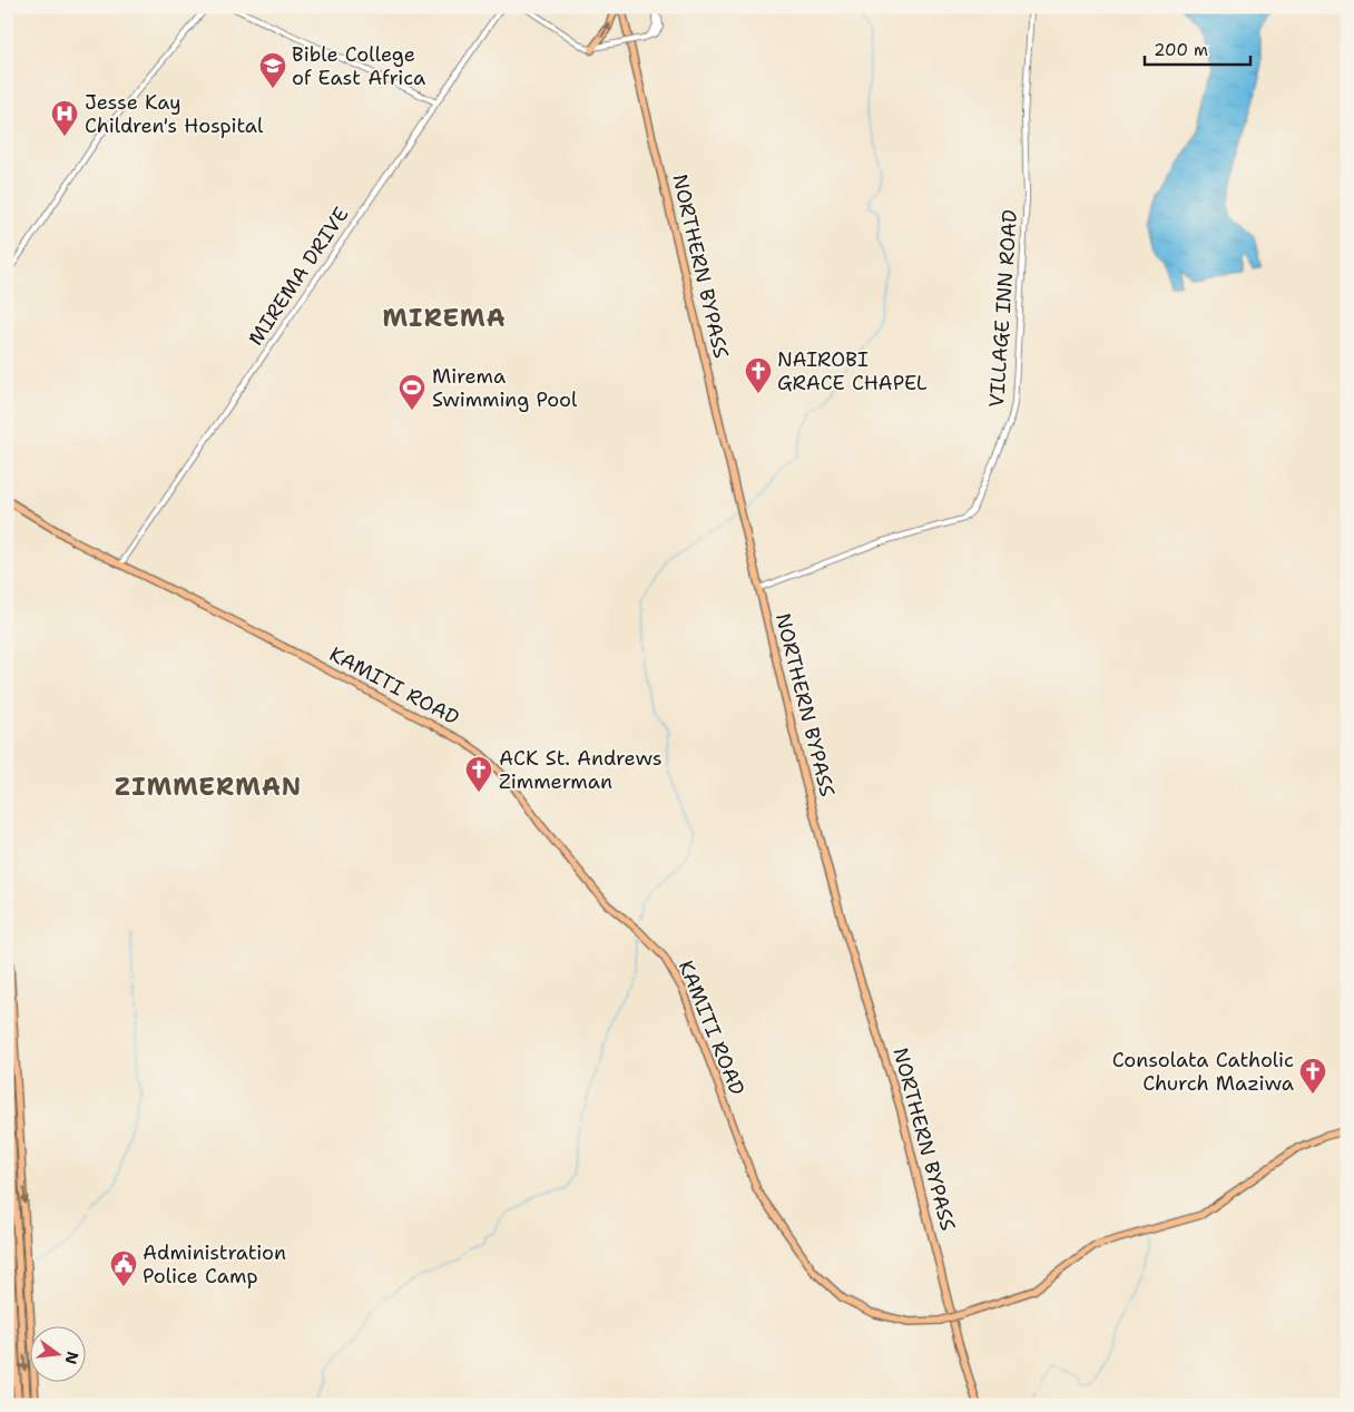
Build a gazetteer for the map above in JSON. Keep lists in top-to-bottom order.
{
  "streets": {
    "main road": ["NORTHERN BYPASS", "KAMITI ROAD"],
    "street": ["MIREMA DRIVE", "VILLAGE INN ROAD"]
  },
  "crossings": [
    ["NORTHERN BYPASS", "VILLAGE INN ROAD"],
    ["MIREMA DRIVE", "KAMITI ROAD"]
  ],
  "districts": ["MIREMA", "ZIMMERMAN"],
  "places": {
    "school or university": ["Bible College of East Africa"],
    "hospital": ["Jesse Kay Children's Hospital"],
    "church": ["NAIROBI GRACE CHAPEL", "ACK St. Andrews Zimmerman", "Consolata Catholic Church Maziwa"],
    "sports": ["Mirema Swimming Pool"],
    "public building": ["Administration Police Camp"]
  },
  "scale_bar": "200 m",
  "north": "right"
}
